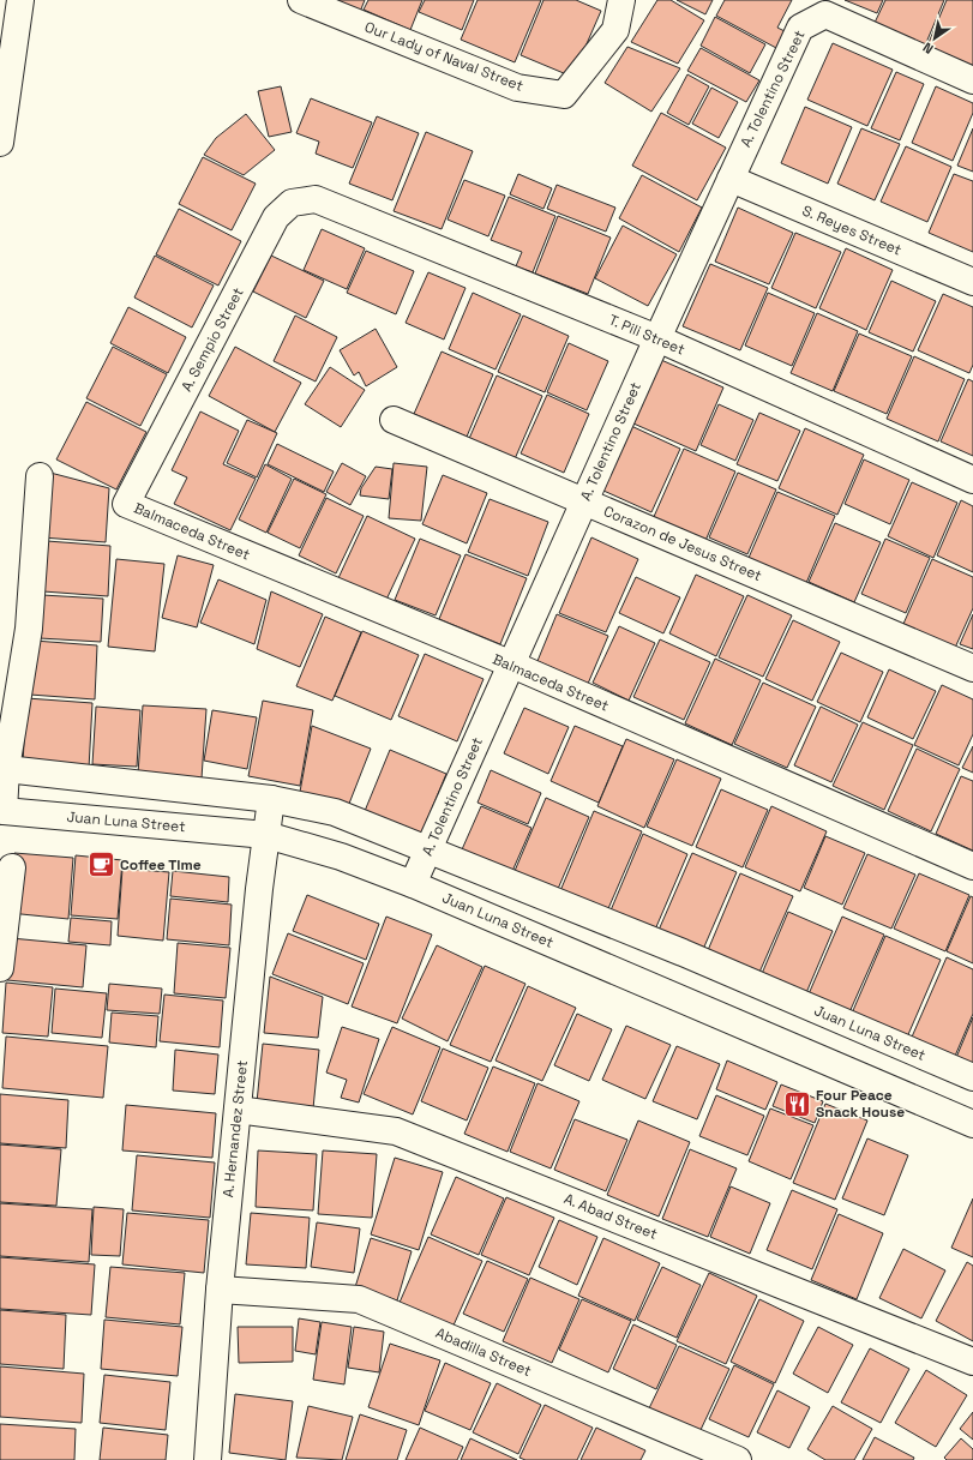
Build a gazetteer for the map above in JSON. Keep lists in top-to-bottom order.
{
  "streets": {
    "main road": [
      "Our Lady of Naval Street",
      "A. Tolentino Street",
      "S. Reyes Street",
      "T. Pili Street",
      "A. Sempio Street",
      "Balmaceda Street",
      "Corazon de Jesus Street",
      "Juan Luna Street",
      "A. Hernandez Street",
      "A. Abad Street",
      "Abadilla Street"
    ]
  },
  "crossings": [
    ["A. Tolentino Street", "S. Reyes Street"],
    ["A. Tolentino Street", "T. Pili Street"],
    ["A. Tolentino Street", "Balmaceda Street"],
    ["A. Tolentino Street", "Corazon de Jesus Street"],
    ["A. Tolentino Street", "Juan Luna Street"],
    ["T. Pili Street", "A. Sempio Street"],
    ["A. Sempio Street", "Balmaceda Street"],
    ["Juan Luna Street", "A. Hernandez Street"],
    ["A. Hernandez Street", "A. Abad Street"],
    ["A. Hernandez Street", "Abadilla Street"]
  ],
  "places": {
    "cafe": ["Coffee Time"],
    "restaurant": ["Four Peace Snack House"]
  },
  "north": "bottom left"
}
